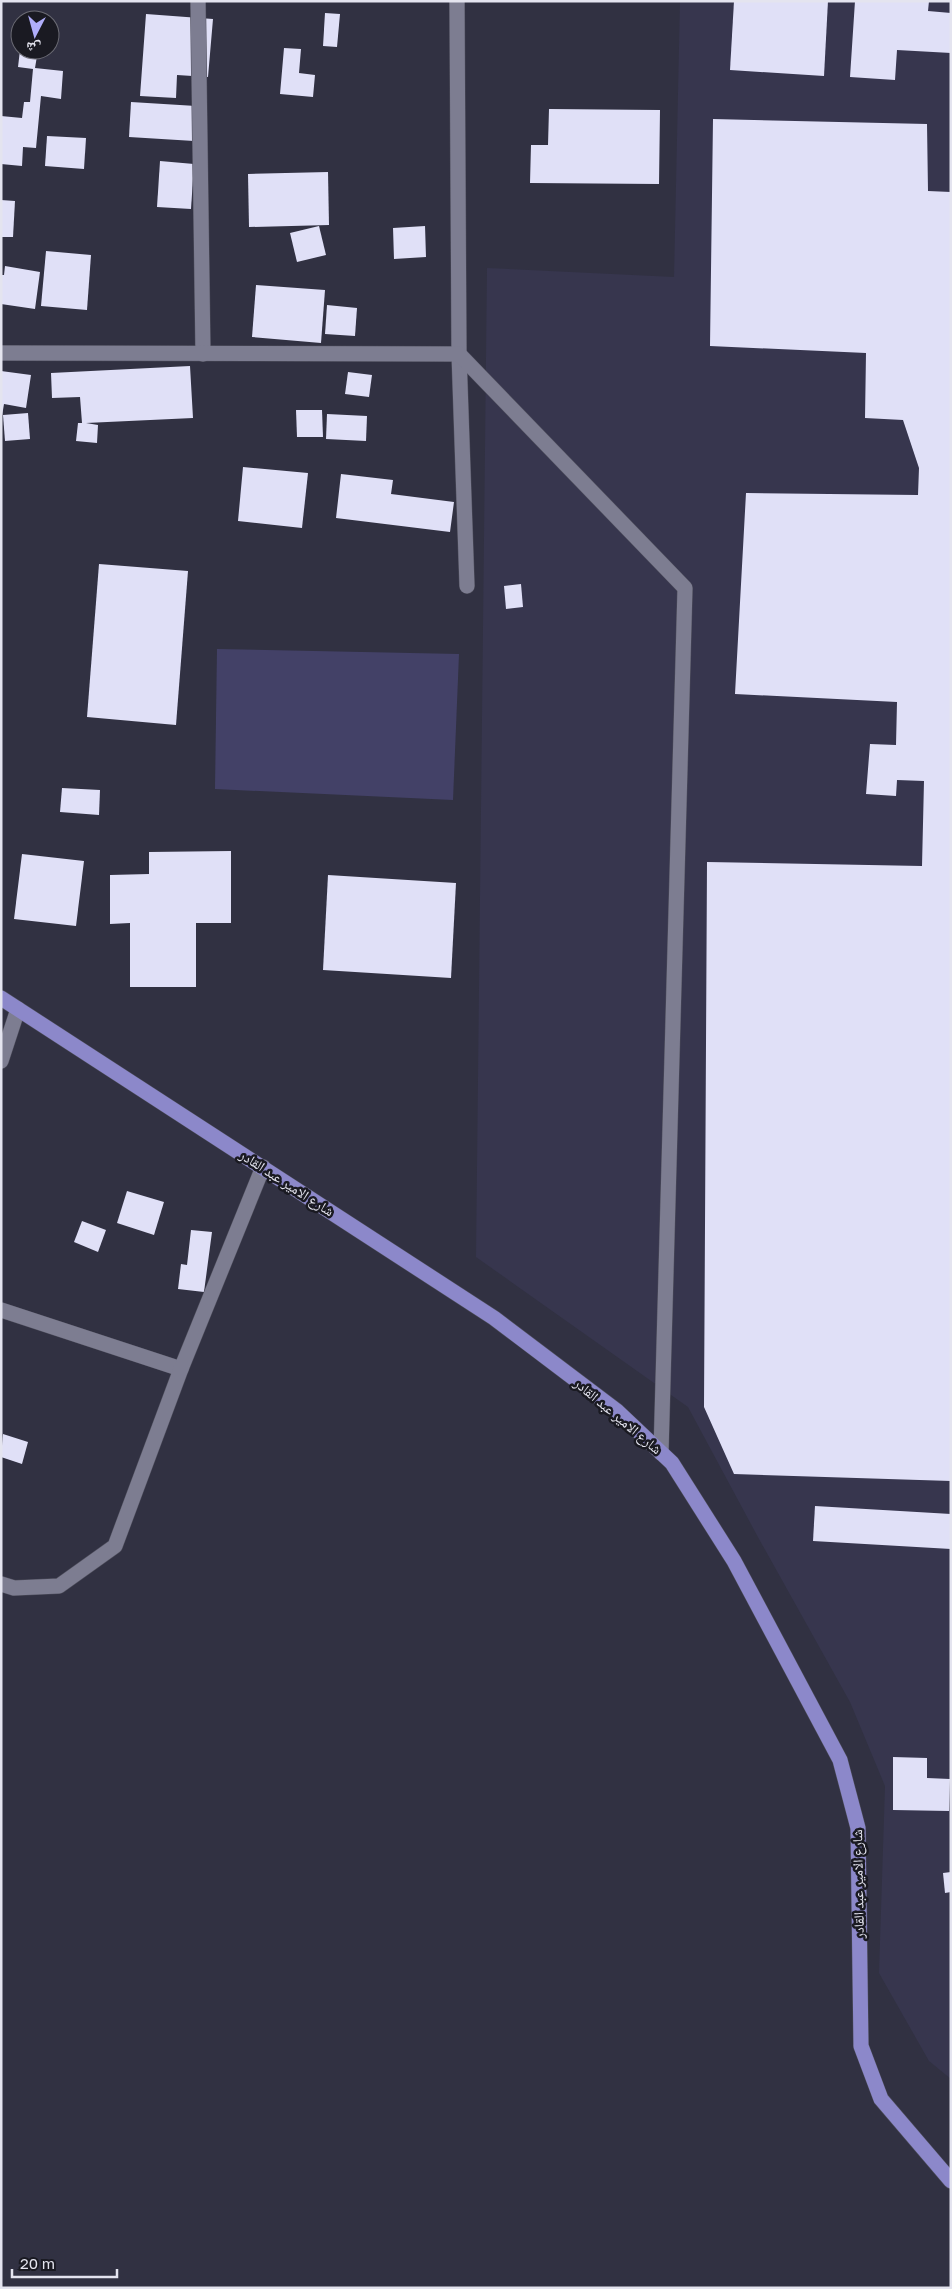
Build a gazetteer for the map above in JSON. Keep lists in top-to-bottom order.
{
  "streets": {
    "main road": ["شارع الامير عبد القادر"]
  },
  "scale_bar": "20 m",
  "north": "bottom"
}
